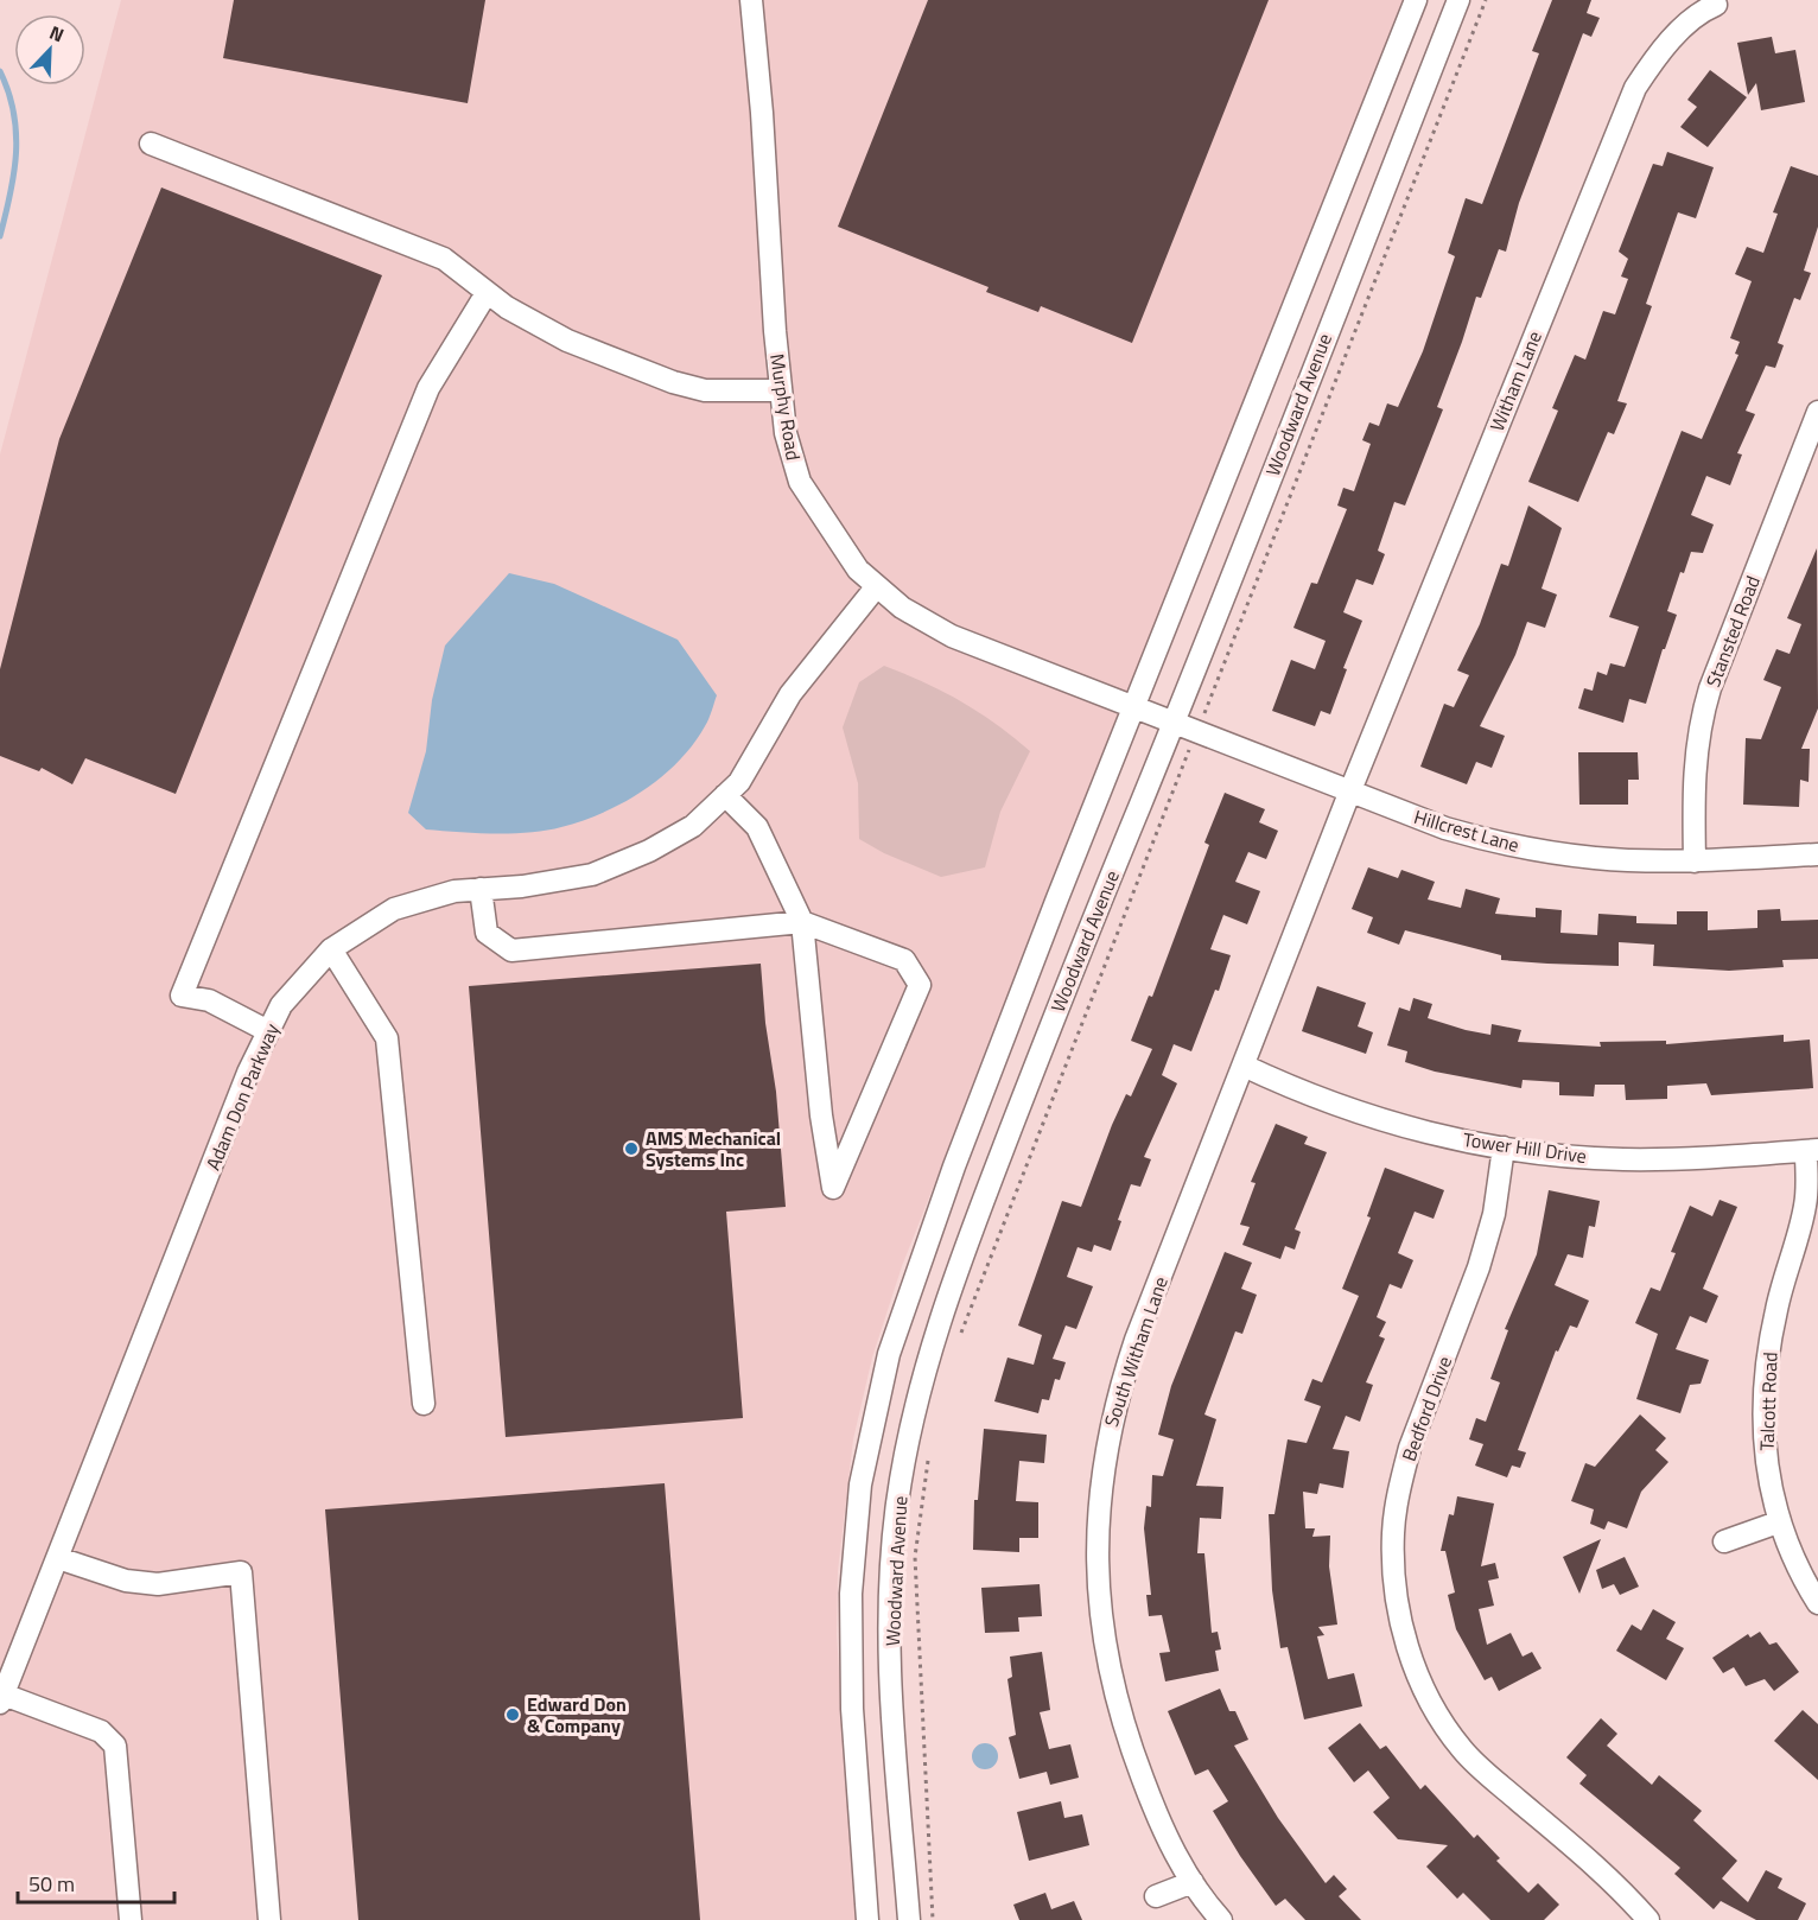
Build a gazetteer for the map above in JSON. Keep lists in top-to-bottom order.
{
  "streets": {
    "street": [
      "Witham Lane",
      "Woodward Avenue",
      "Murphy Road",
      "Stansted Road",
      "Hillcrest Lane",
      "Adam Don Parkway",
      "Tower Hill Drive",
      "South Witham Lane",
      "Talcott Road",
      "Bedford Drive"
    ]
  },
  "crossings": [
    ["Witham Lane", "Hillcrest Lane"],
    ["Witham Lane", "South Witham Lane"],
    ["Woodward Avenue", "Murphy Road"],
    ["Woodward Avenue", "Hillcrest Lane"],
    ["Murphy Road", "Hillcrest Lane"],
    ["Murphy Road", "Adam Don Parkway"],
    ["Stansted Road", "Hillcrest Lane"],
    ["Hillcrest Lane", "South Witham Lane"],
    ["Tower Hill Drive", "South Witham Lane"],
    ["Tower Hill Drive", "Talcott Road"],
    ["Tower Hill Drive", "Bedford Drive"]
  ],
  "places": ["AMS Mechanical Systems Inc", "Edward Don & Company"],
  "scale_bar": "50 m",
  "north": "top right"
}
